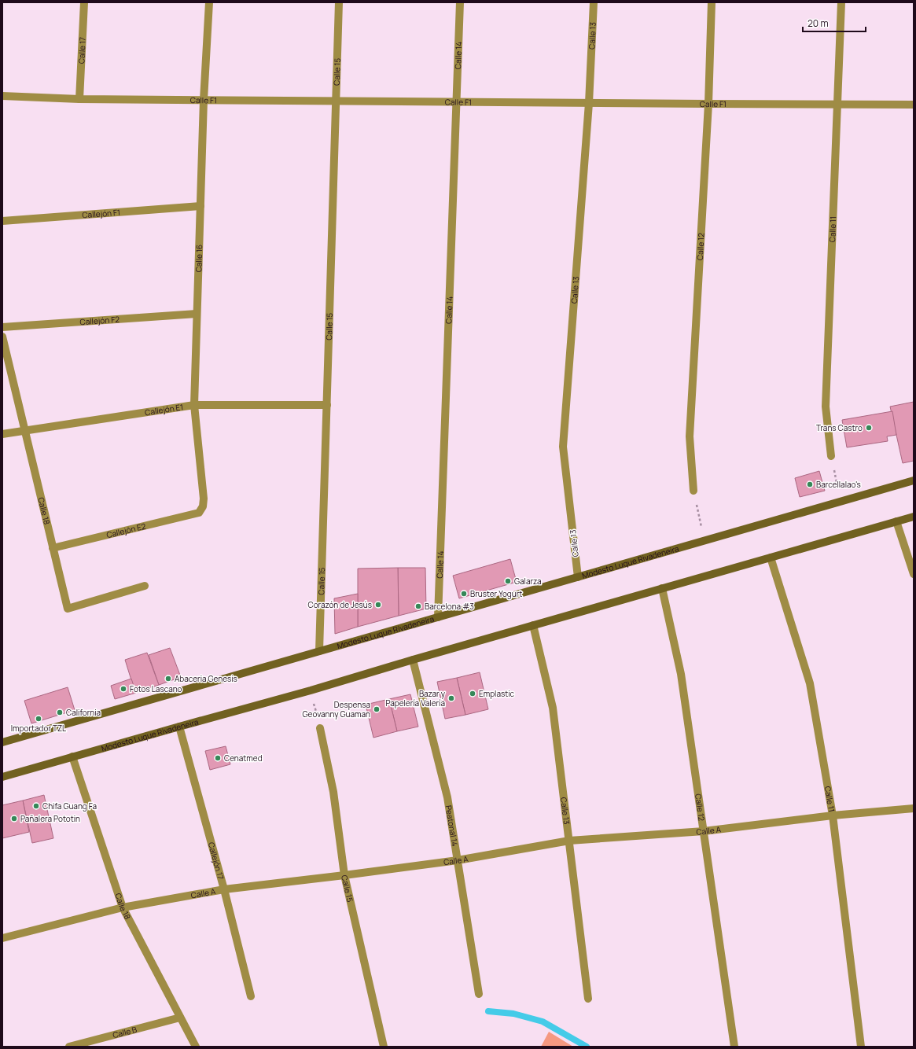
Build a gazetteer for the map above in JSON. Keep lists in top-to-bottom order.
{
  "streets": {
    "street": [
      "Calle 13",
      "Calle 17",
      "Calle 14",
      "Calle 15",
      "Calle F1",
      "Callejón F1",
      "Calle 11",
      "Calle 12",
      "Calle 16",
      "Callejón F2",
      "Callejón E1",
      "Calle 18",
      "Callejón E2",
      "Modesto Luque Rivadeneira",
      "Peatonal 14",
      "Calle A",
      "Callejón 17",
      "Calle B"
    ]
  },
  "crossings": [
    ["Calle 13", "Calle F1"],
    ["Calle 13", "Modesto Luque Rivadeneira"],
    ["Calle 13", "Calle A"],
    ["Calle 17", "Calle F1"],
    ["Calle 14", "Calle F1"],
    ["Calle 14", "Modesto Luque Rivadeneira"],
    ["Calle 15", "Calle F1"],
    ["Calle 15", "Callejón E1"],
    ["Calle 15", "Modesto Luque Rivadeneira"],
    ["Calle 15", "Calle A"],
    ["Calle F1", "Calle 11"],
    ["Calle F1", "Calle 12"],
    ["Calle F1", "Calle 16"],
    ["Callejón F1", "Calle 16"],
    ["Calle 11", "Modesto Luque Rivadeneira"],
    ["Calle 11", "Calle A"],
    ["Calle 12", "Modesto Luque Rivadeneira"],
    ["Calle 12", "Calle A"],
    ["Calle 16", "Callejón F2"],
    ["Calle 16", "Callejón E1"],
    ["Calle 16", "Callejón E2"],
    ["Callejón E1", "Calle 18"],
    ["Calle 18", "Callejón E2"],
    ["Calle 18", "Modesto Luque Rivadeneira"],
    ["Calle 18", "Calle A"],
    ["Calle 18", "Calle B"],
    ["Modesto Luque Rivadeneira", "Peatonal 14"],
    ["Modesto Luque Rivadeneira", "Callejón 17"],
    ["Peatonal 14", "Calle A"],
    ["Calle A", "Callejón 17"]
  ],
  "places": [
    "Trans Castro",
    "Barcellalao's",
    "Galarza",
    "Bruster Yogurt",
    "Corazón de Jesús",
    "Barcelona #3",
    "Abaceria Genesis",
    "Fotos Lascano",
    "Emplastic",
    "Bazar y Papelería Valería",
    "Despensa Geovanny Guaman",
    "California",
    "Importador TZL",
    "Cenatmed",
    "Chifa Guang Fa",
    "Pañalera Pototin"
  ],
  "scale_bar": "20 m"
}
